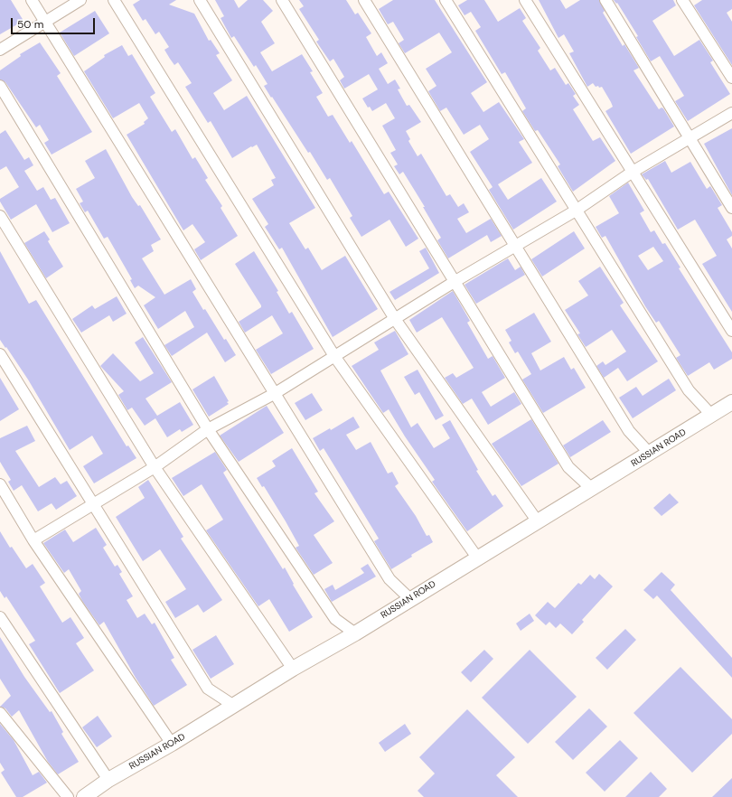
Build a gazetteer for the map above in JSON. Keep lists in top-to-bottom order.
{
  "streets": {
    "main road": ["RUSSIAN ROAD"]
  },
  "scale_bar": "50 m"
}
